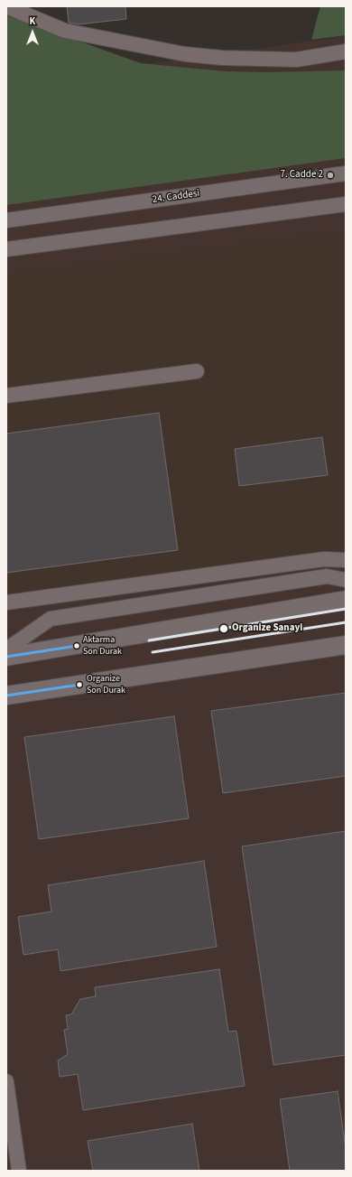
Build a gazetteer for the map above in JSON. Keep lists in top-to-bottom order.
{
  "streets": {
    "street": ["24. Caddesi"]
  },
  "places": [
    "7. Cadde 2",
    "Organize Sanayi",
    "Aktarma Son Durak",
    "Organize Son Durak"
  ],
  "north": "top"
}
